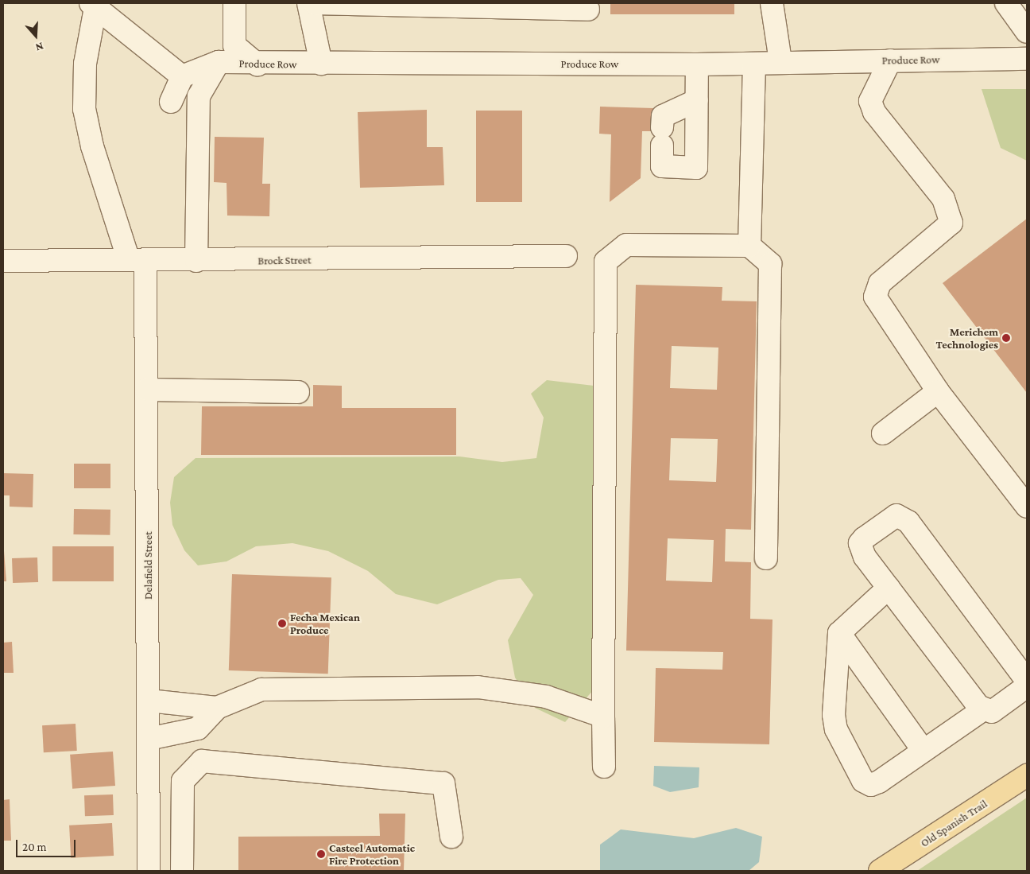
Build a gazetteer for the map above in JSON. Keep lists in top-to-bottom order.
{
  "streets": {
    "main road": ["Old Spanish Trail"],
    "street": ["Produce Row", "Brock Street", "Delafield Street"]
  },
  "crossings": [
    ["Brock Street", "Delafield Street"]
  ],
  "places": ["Merichem Technologies", "Fecha Mexican Produce", "Casteel Automatic Fire Protection"],
  "scale_bar": "20 m",
  "north": "bottom"
}
